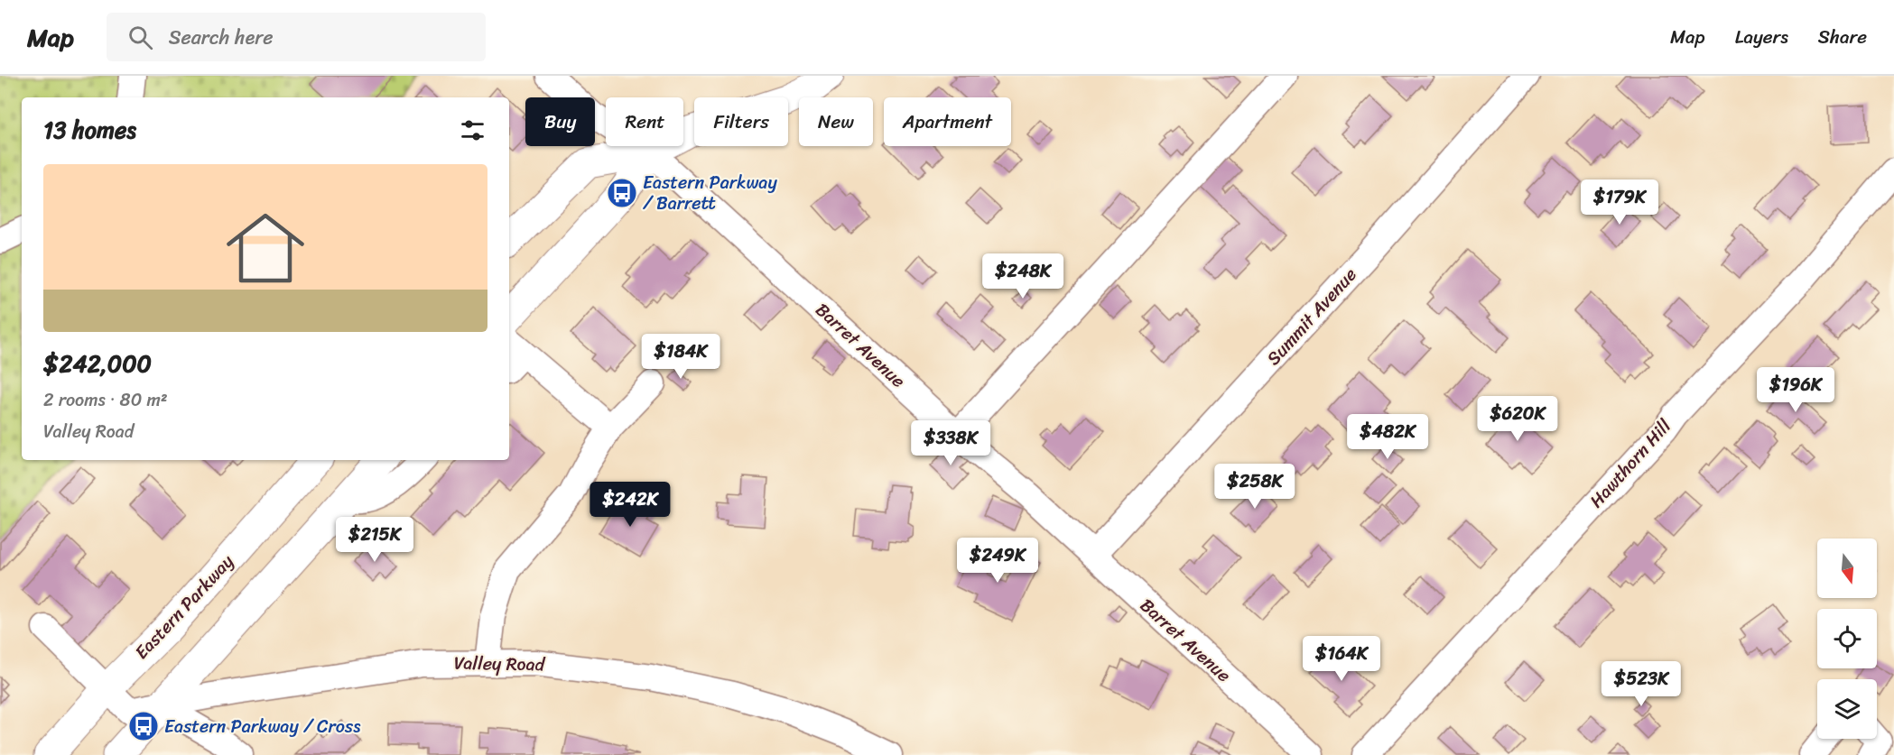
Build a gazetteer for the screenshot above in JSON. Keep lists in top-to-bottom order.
{
  "streets": {
    "main road": ["Eastern Parkway"],
    "street": [
      "Summit Avenue",
      "Barret Avenue",
      "Hawthorn Hill",
      "Valley Road"
    ]
  },
  "crossings": [
    ["Summit Avenue", "Barret Avenue"],
    ["Eastern Parkway", "Valley Road"]
  ],
  "places": {
    "bus stop": ["Eastern Parkway / Barrett", "Eastern Parkway / Cross"]
  },
  "north": "bottom",
  "page": {
    "header": "Map",
    "search": "Search here",
    "nav": ["Map", "Layers", "Share"],
    "chip": [
      "Buy",
      "Rent",
      "Filters",
      "New",
      "Apartment"
    ],
    "heading": "13 homes",
    "list": [
      {
        "name": "$242,000",
        "note": "2 rooms · 80 m² · Valley Road"
      }
    ],
    "price": [
      "$179K",
      "$248K",
      "$184K",
      "$196K",
      "$620K",
      "$482K",
      "$338K",
      "$258K",
      "$242K",
      "$215K",
      "$249K",
      "$164K",
      "$523K"
    ]
  }
}
